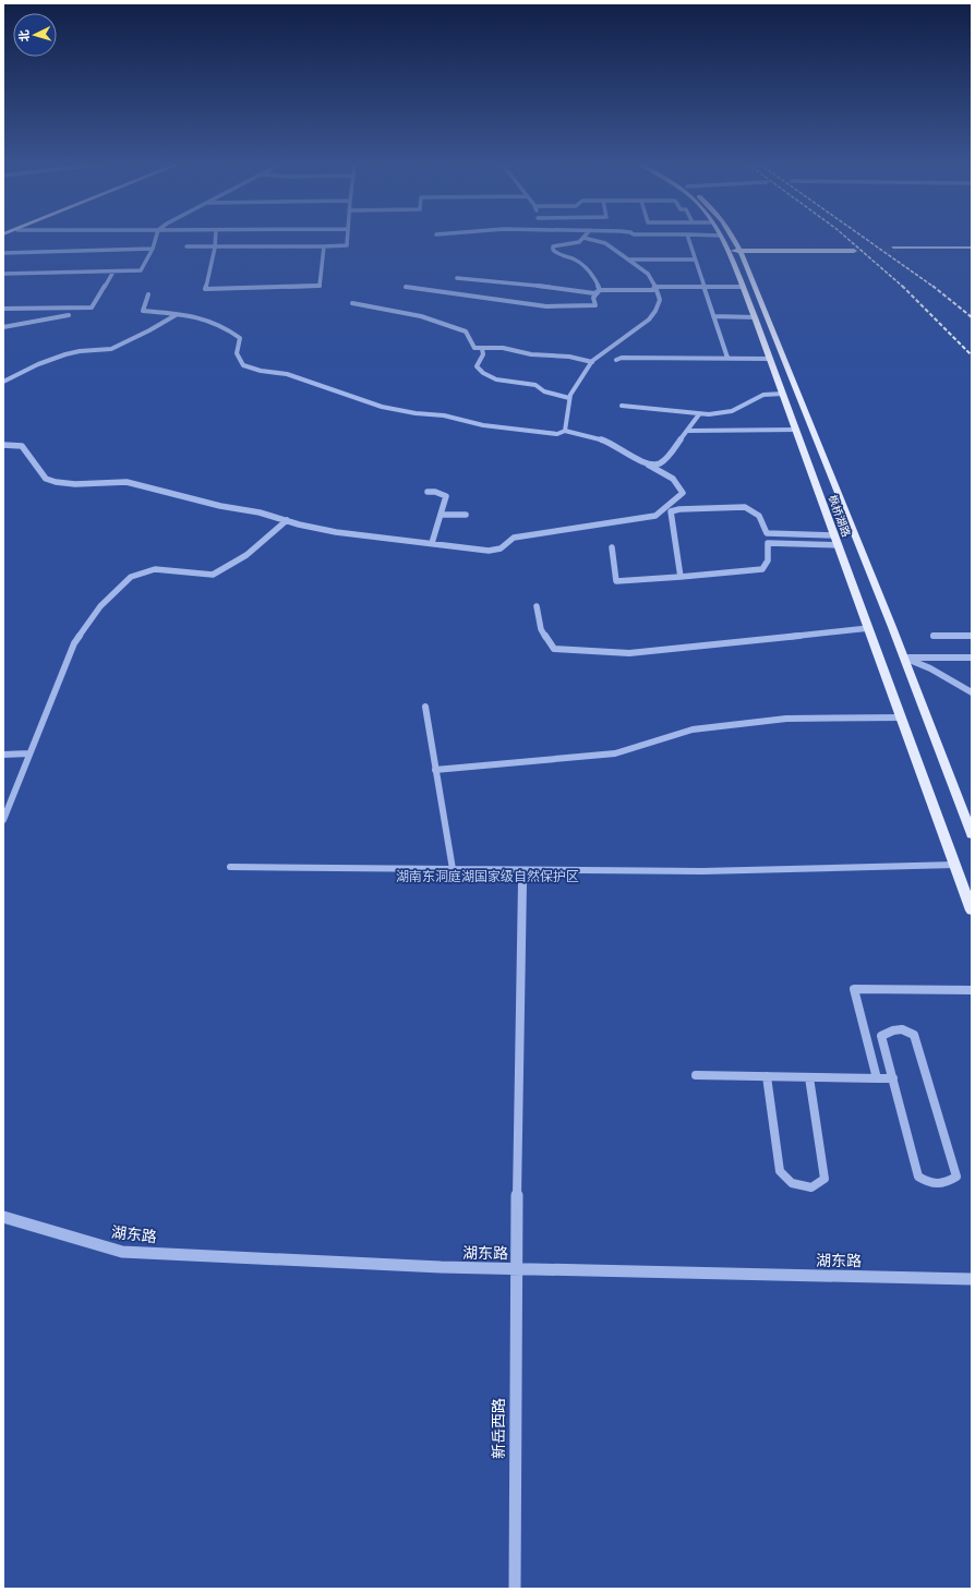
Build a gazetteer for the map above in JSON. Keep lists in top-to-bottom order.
{
  "streets": {
    "main road": ["枫桥湖路"],
    "street": ["湖东路", "新岳西路"]
  },
  "crossings": [
    ["湖东路", "新岳西路"]
  ],
  "parks": ["湖南东洞庭湖国家级自然保护区"],
  "north": "left"
}
